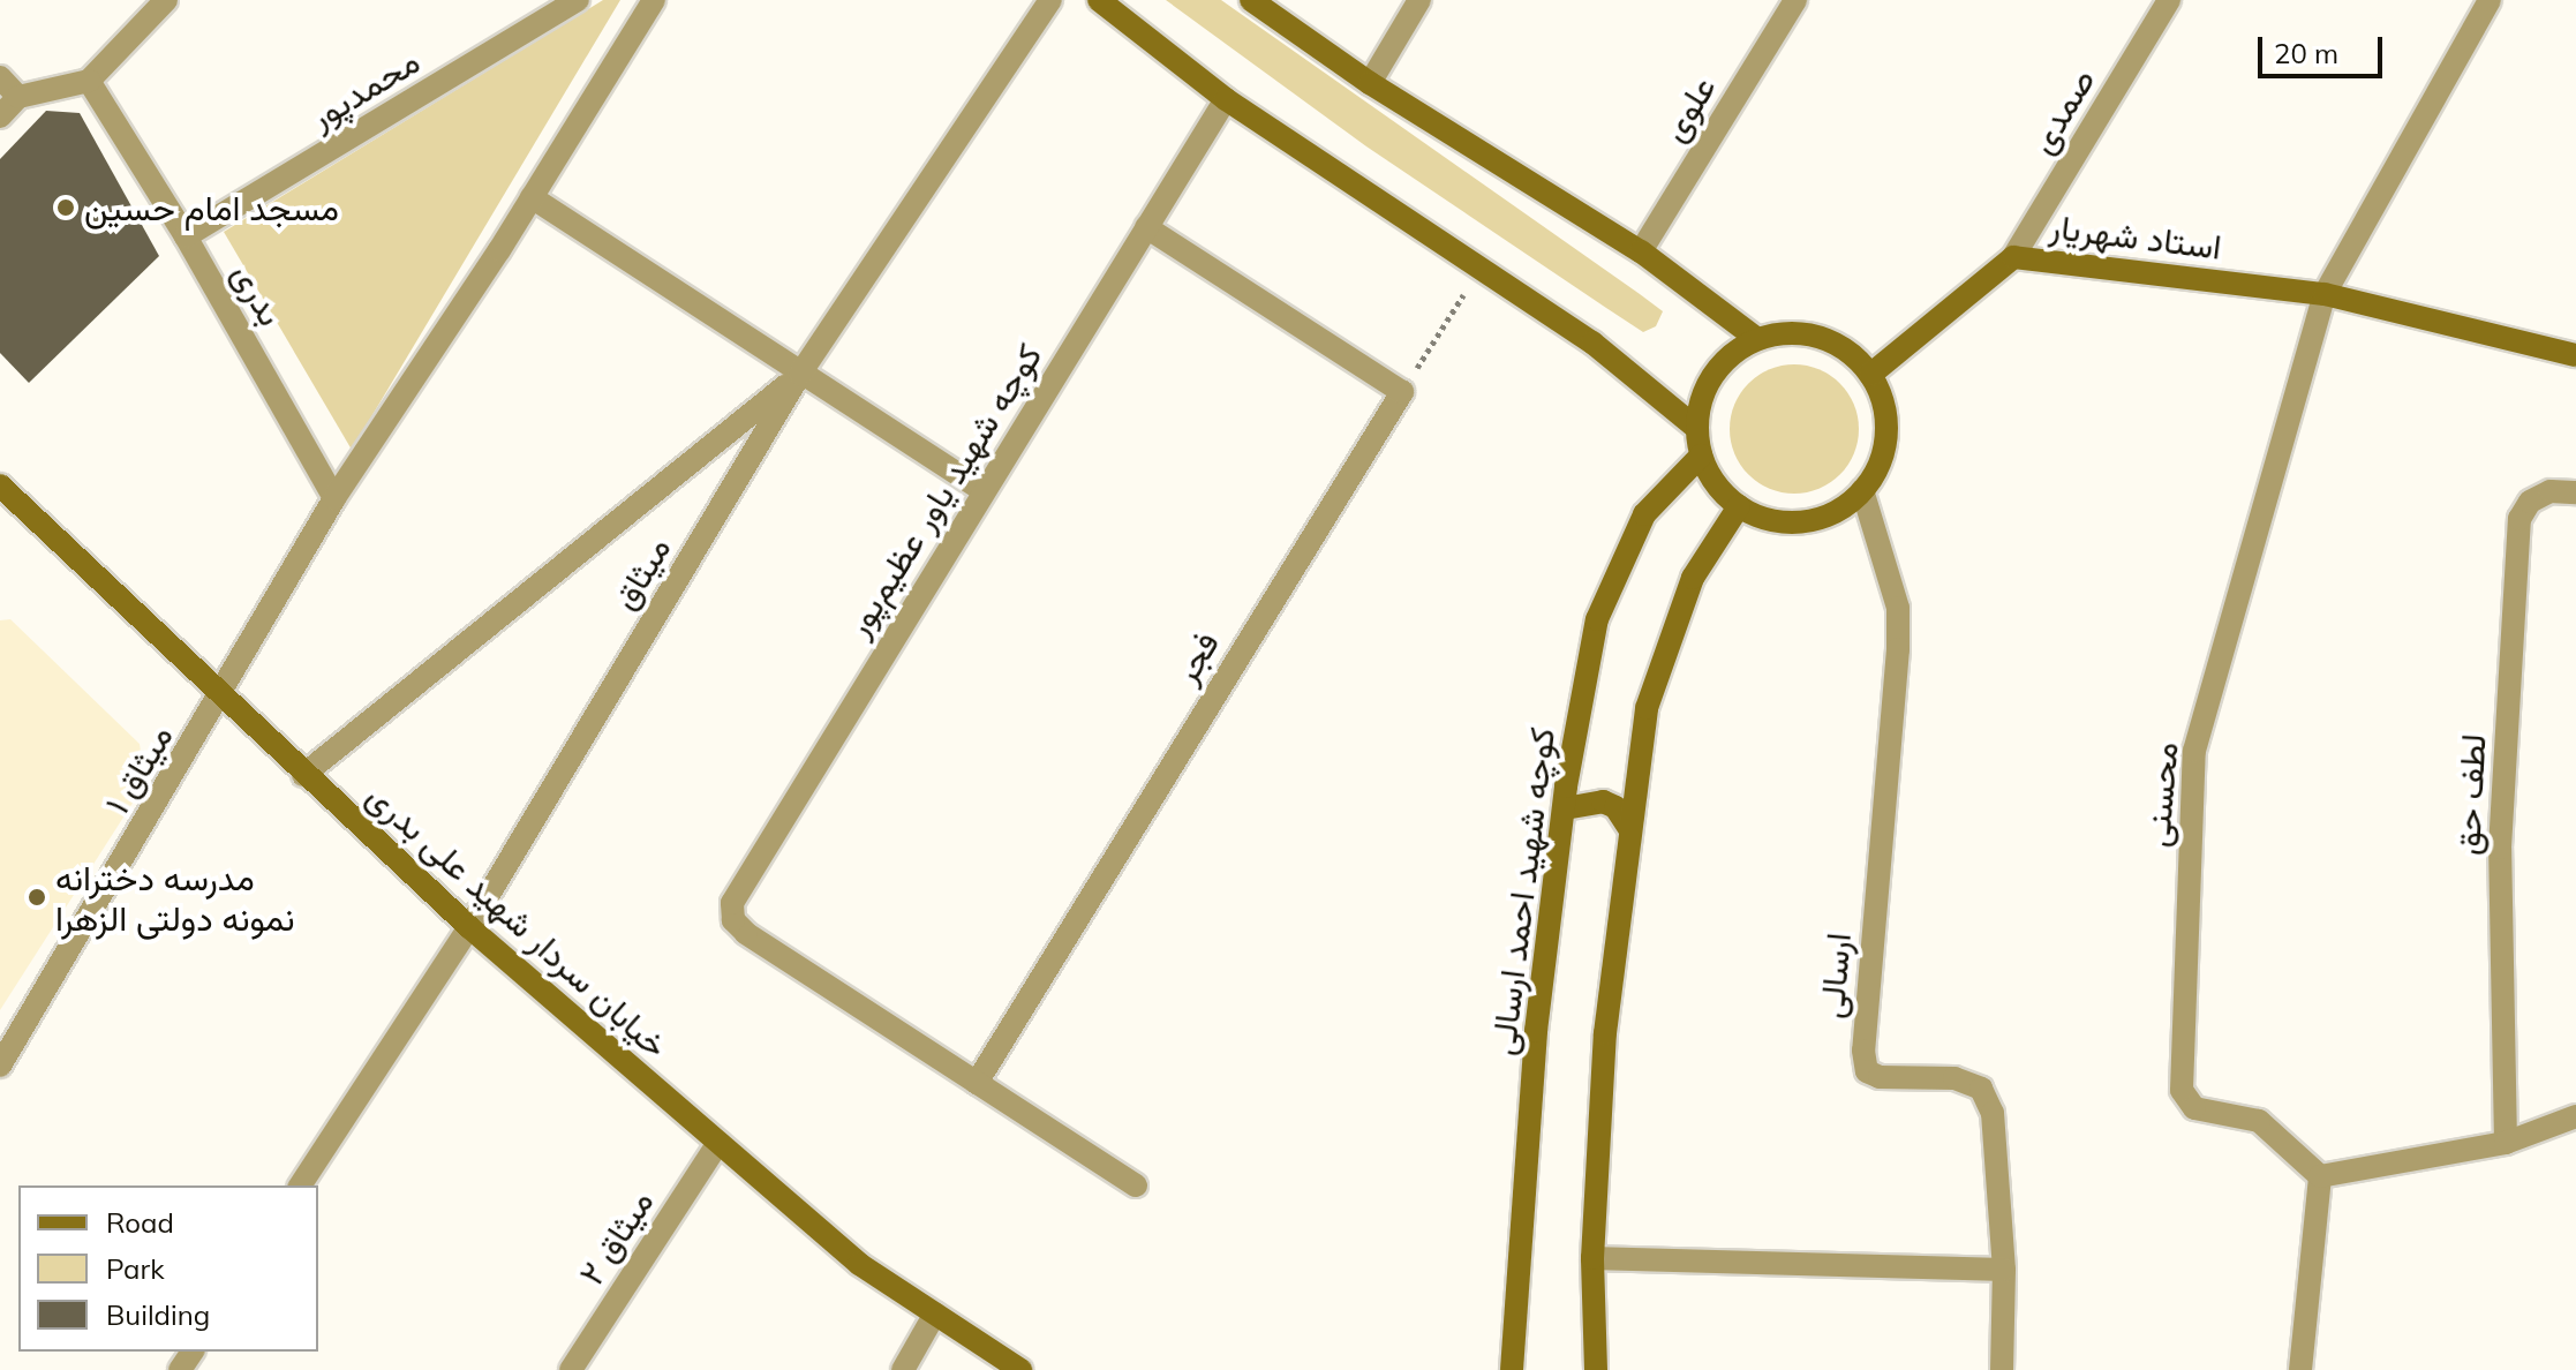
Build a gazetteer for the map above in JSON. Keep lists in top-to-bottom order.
{
  "streets": {
    "street": [
      "محمدپور",
      "علوی",
      "صمدی",
      "استاد شهریار",
      "بدری",
      "کوچه شهید یاور عظیم‌پور",
      "میثاق",
      "فجر",
      "میثاق ۱",
      "محسنی",
      "لطف حق",
      "کوچه شهید احمد ارسالی",
      "خیابان سردار شهید علی بدری",
      "ارسالی",
      "میثاق ۲"
    ]
  },
  "crossings": [
    ["محمدپور", "بدری"],
    ["صمدی", "استاد شهریار"],
    ["استاد شهریار", "محسنی"],
    ["استاد شهریار", "کوچه شهید احمد ارسالی"],
    ["استاد شهریار", "ارسالی"],
    ["کوچه شهید یاور عظیم‌پور", "فجر"],
    ["میثاق", "خیابان سردار شهید علی بدری"],
    ["میثاق ۱", "خیابان سردار شهید علی بدری"],
    ["کوچه شهید احمد ارسالی", "ارسالی"],
    ["خیابان سردار شهید علی بدری", "میثاق ۲"]
  ],
  "places": ["مسجد امام حسین", "مدرسه دخترانه نمونه دولتی الزهرا"],
  "legend": ["Road", "Park", "Building"],
  "scale_bar": "20 m"
}
